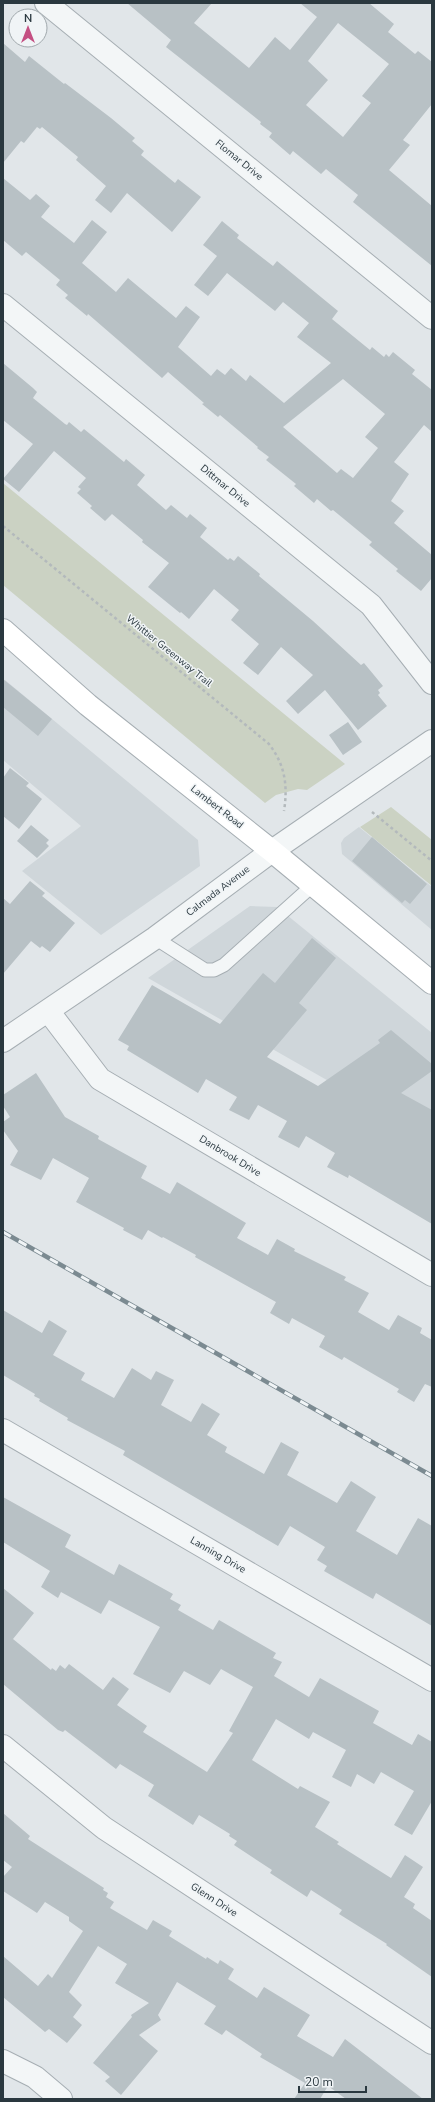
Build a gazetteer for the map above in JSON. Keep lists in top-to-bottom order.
{
  "streets": {
    "main road": ["Lambert Road"],
    "street": [
      "Flomar Drive",
      "Dittmar Drive",
      "Calmada Avenue",
      "Danbrook Drive",
      "Lanning Drive",
      "Glenn Drive"
    ],
    "path": ["Whittier Greenway Trail"]
  },
  "crossings": [
    ["Lambert Road", "Calmada Avenue"],
    ["Calmada Avenue", "Danbrook Drive"]
  ],
  "scale_bar": "20 m",
  "north": "top"
}
